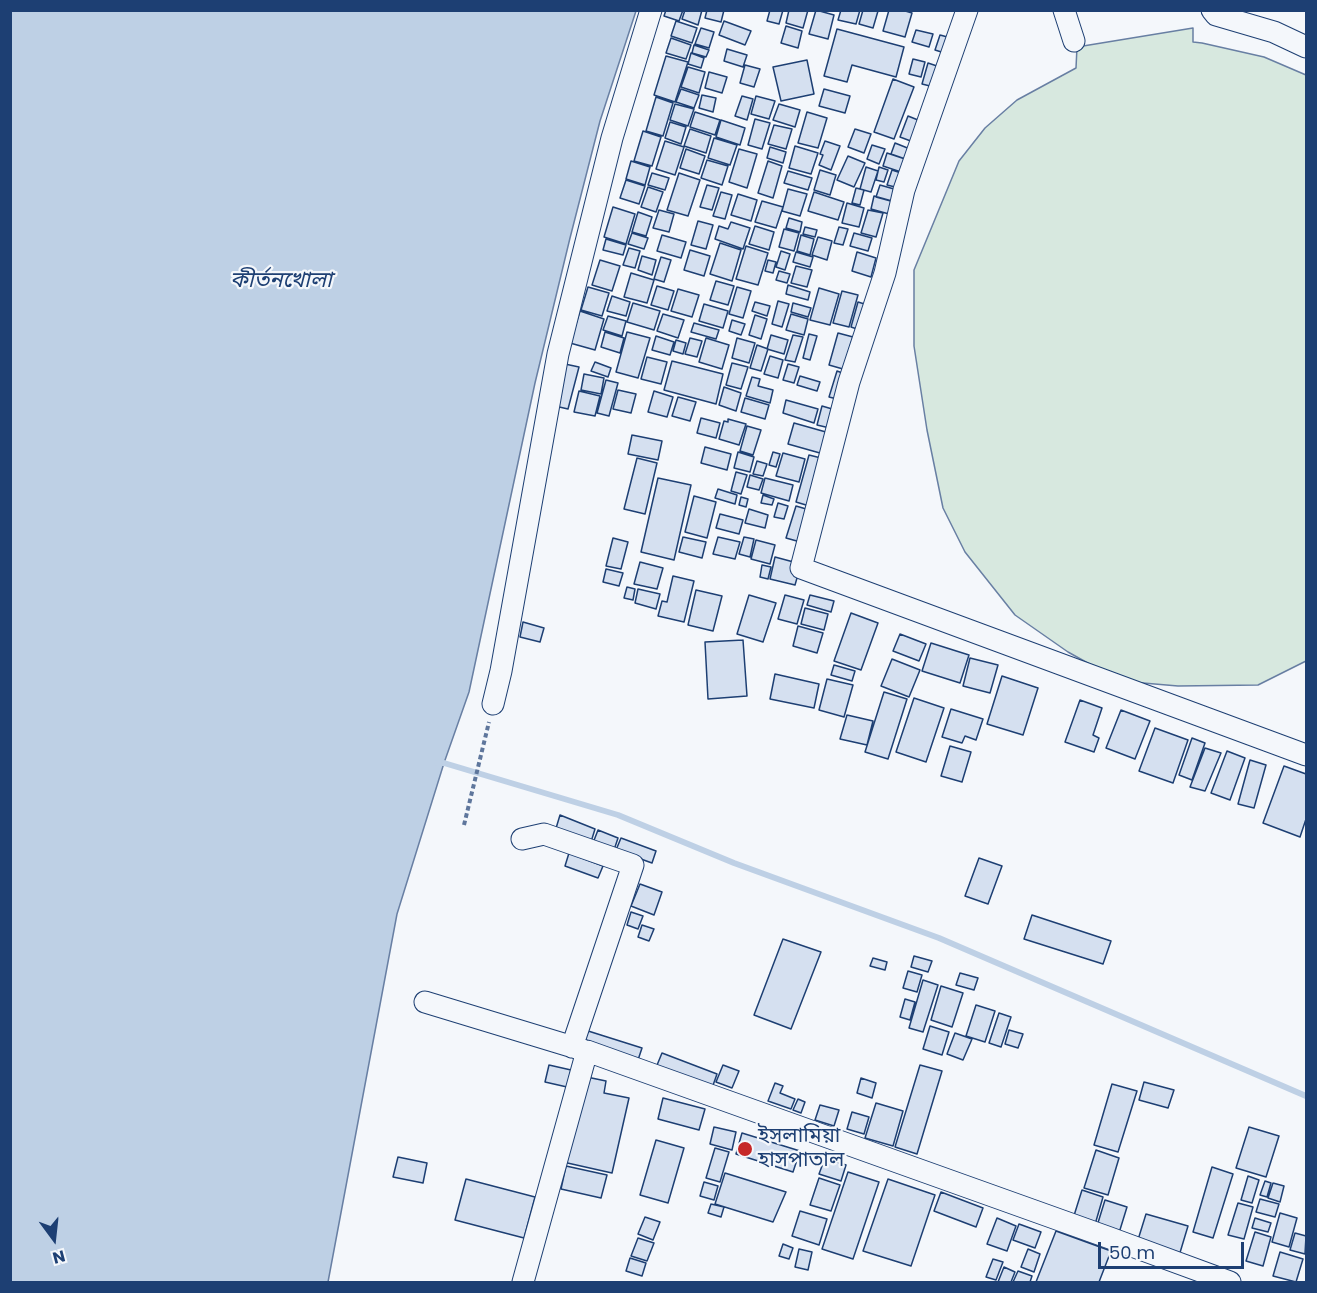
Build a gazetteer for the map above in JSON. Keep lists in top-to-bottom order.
{
  "water": ["কীর্তনখোলা"],
  "places": ["ইসলামিয়া হাসপাতাল"],
  "scale_bar": "50 m",
  "north": "bottom"
}
